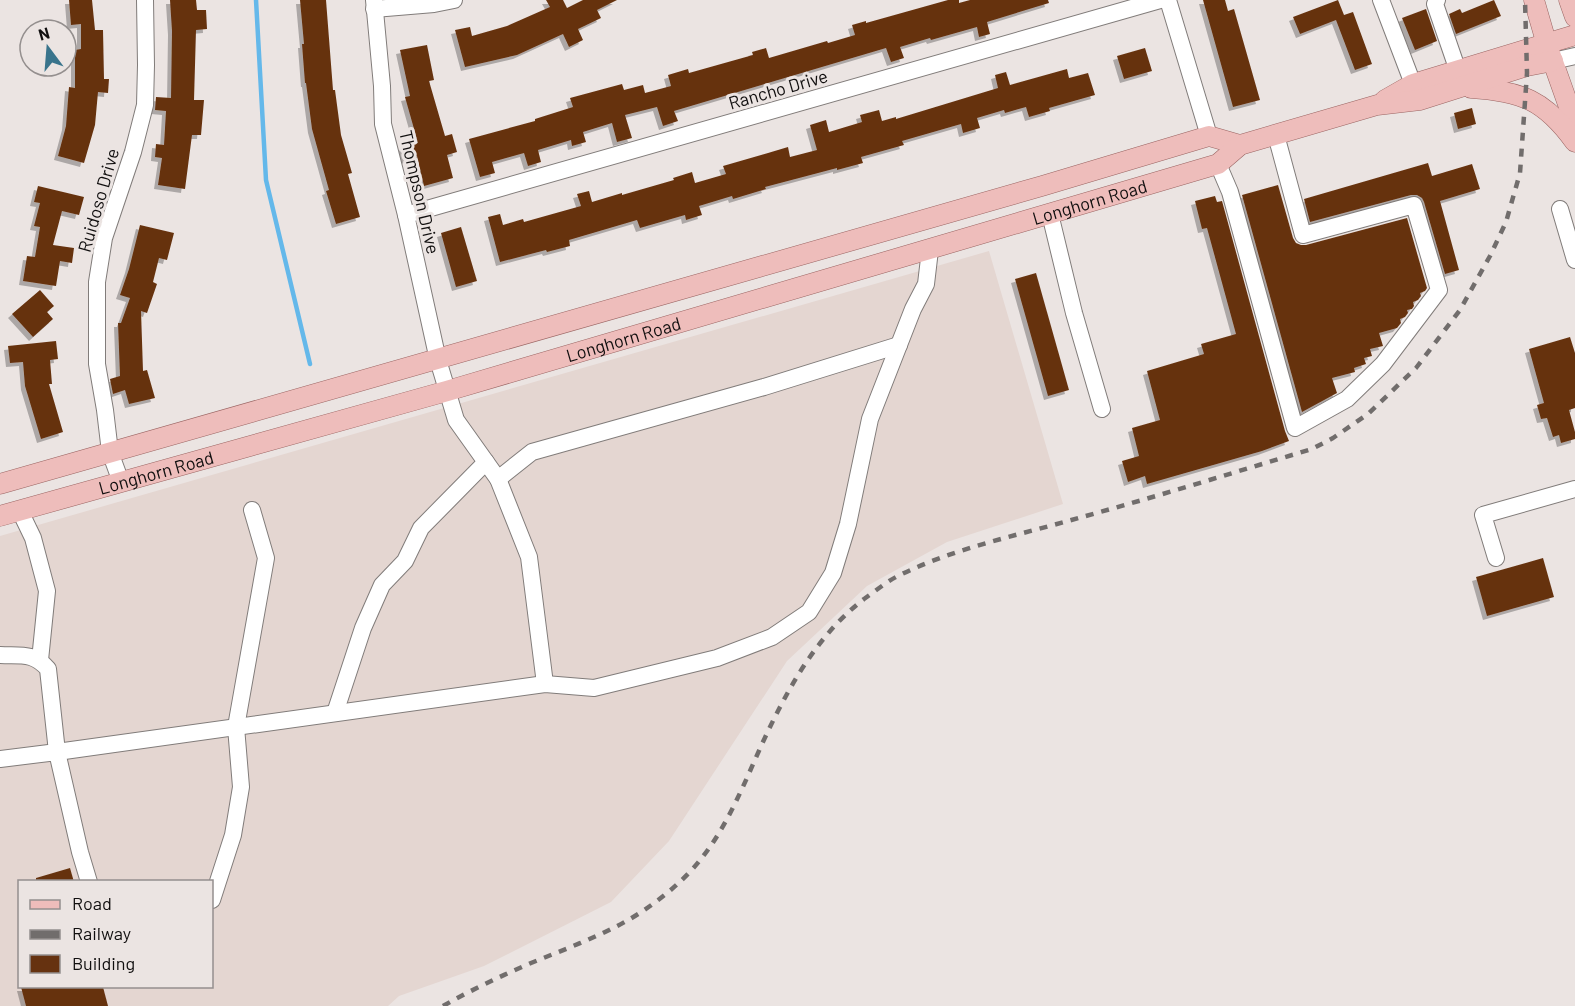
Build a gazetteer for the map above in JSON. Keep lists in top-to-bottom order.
{
  "streets": {
    "main road": ["Longhorn Road"],
    "street": ["Rancho Drive", "Thompson Drive", "Ruidoso Drive"]
  },
  "crossings": [
    ["Rancho Drive", "Thompson Drive"],
    ["Thompson Drive", "Longhorn Road"],
    ["Ruidoso Drive", "Longhorn Road"]
  ],
  "legend": ["Road", "Railway", "Building"],
  "north": "top"
}
